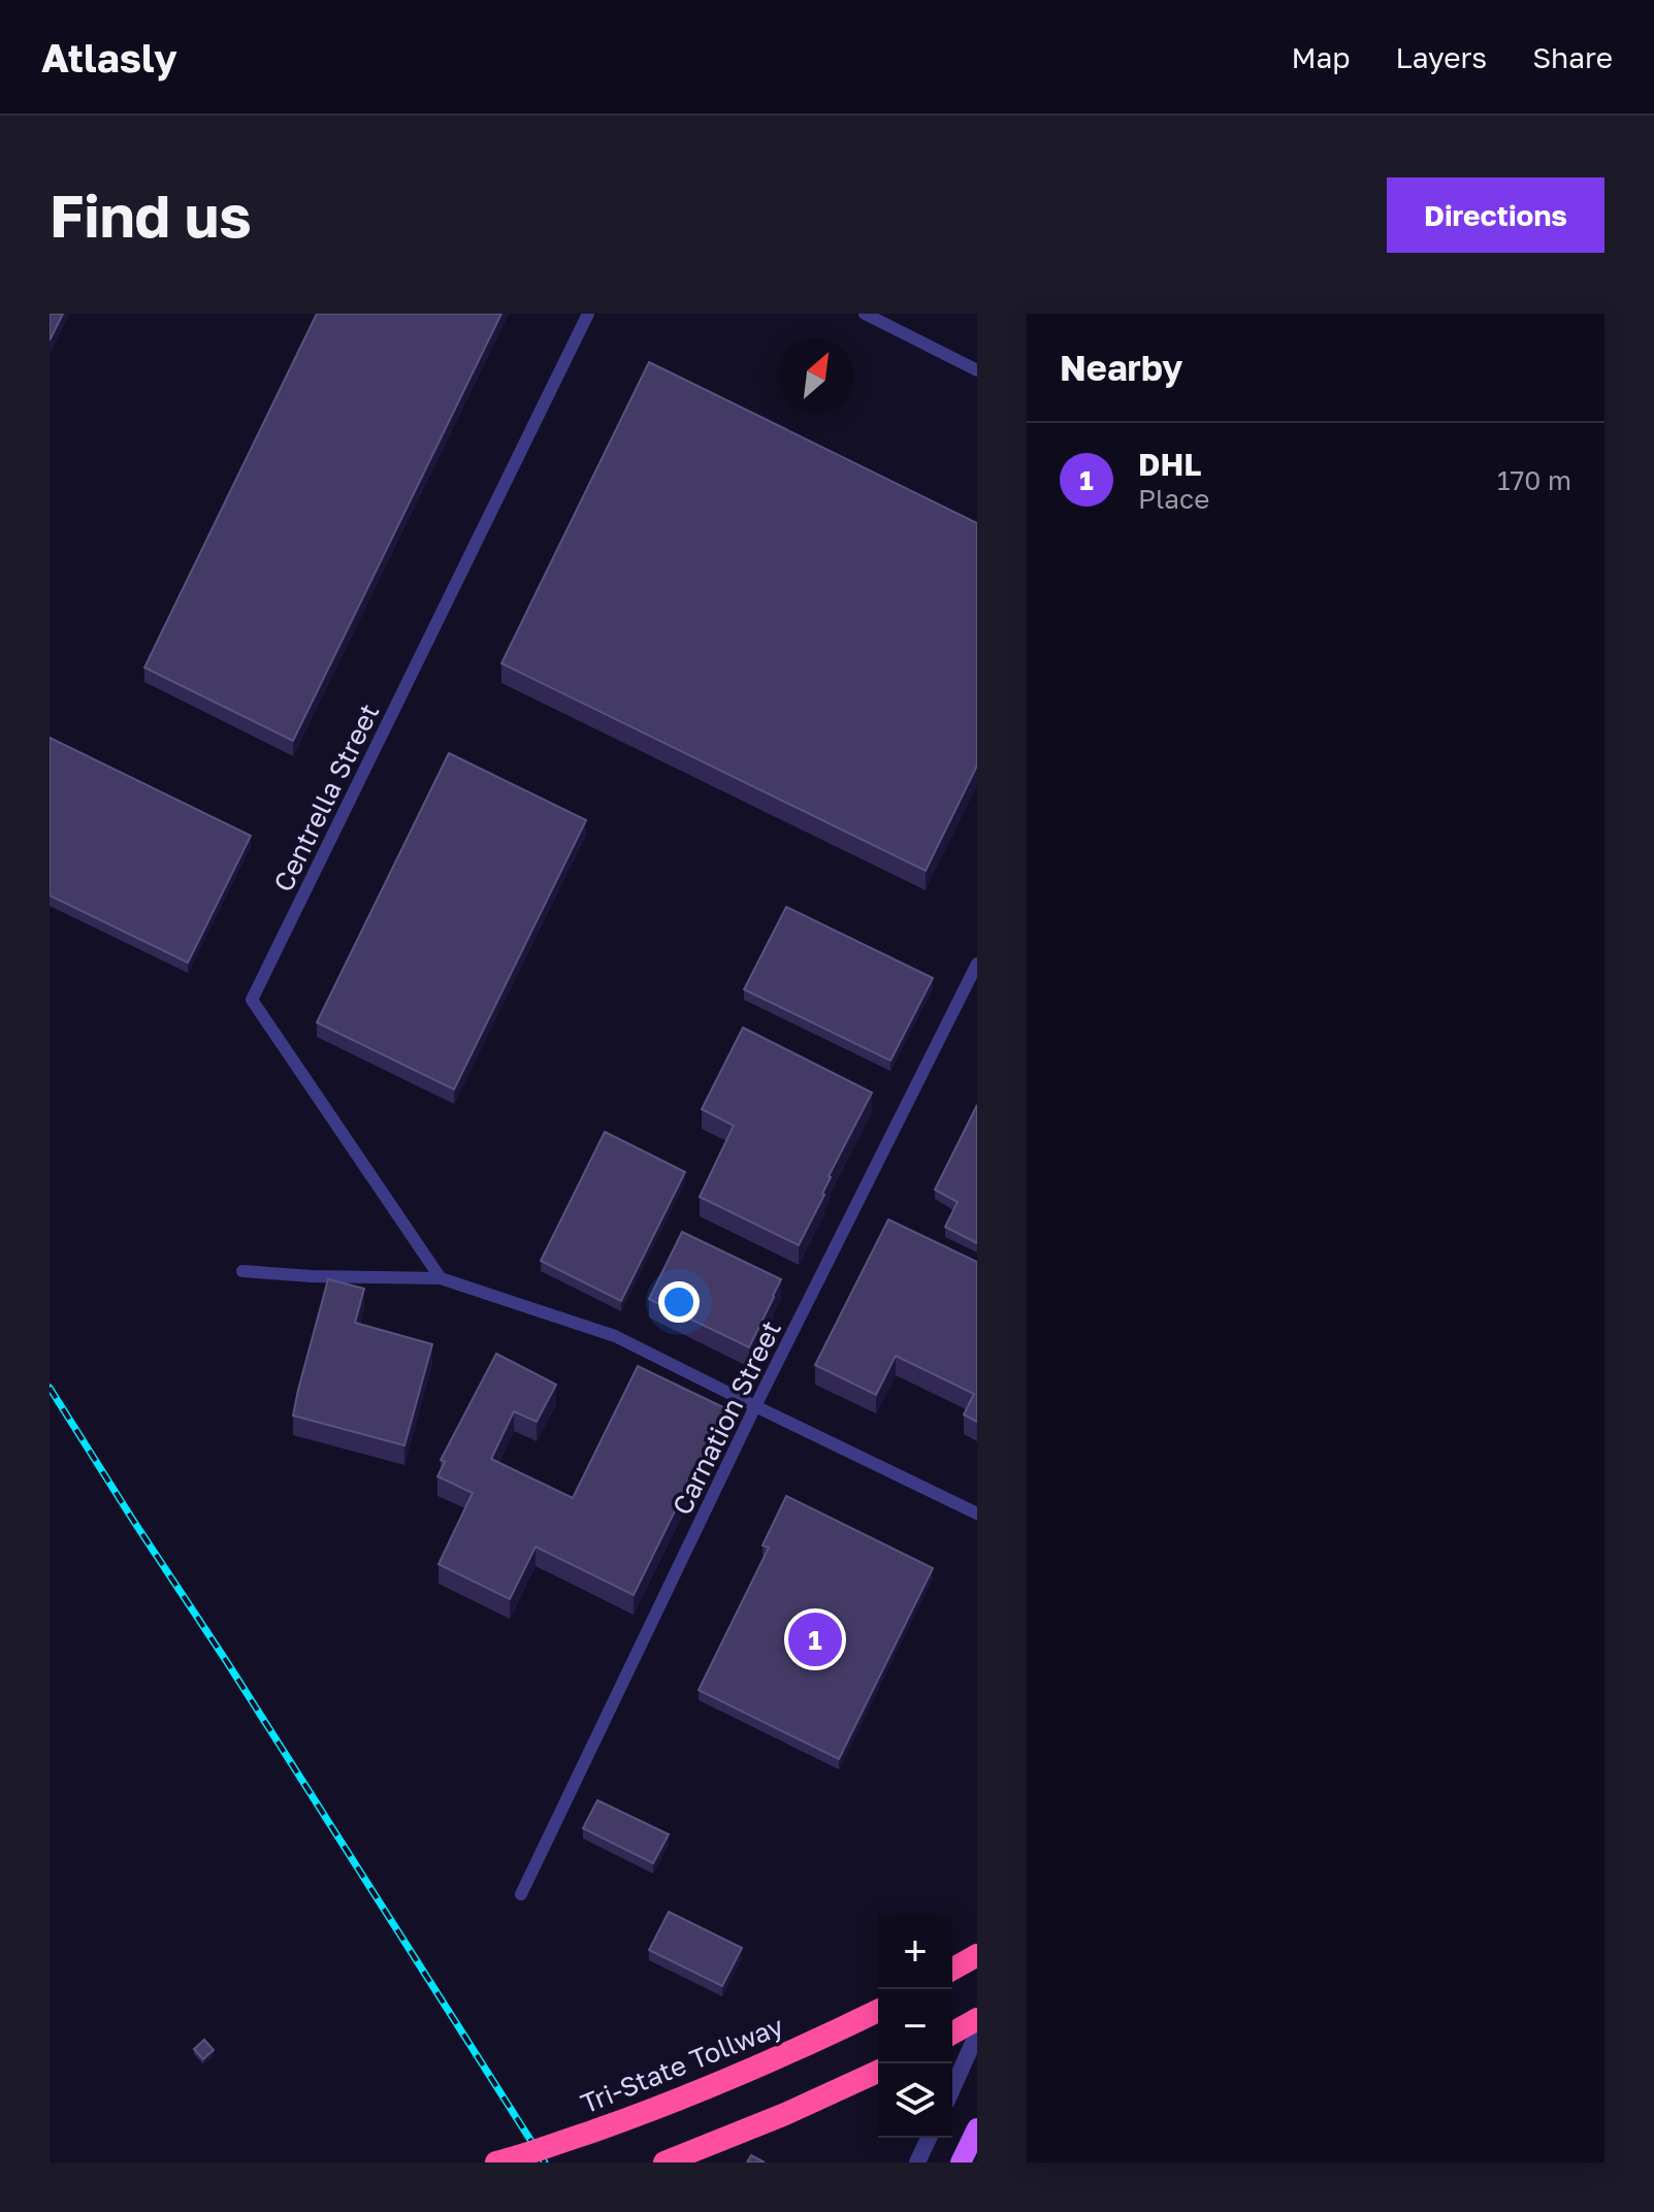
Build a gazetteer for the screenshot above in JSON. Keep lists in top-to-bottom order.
{
  "streets": {
    "highway": ["Tri-State Tollway"],
    "street": ["Centrella Street", "Carnation Street"]
  },
  "north": "top right",
  "page": {
    "header": "Atlasly",
    "nav": ["Map", "Layers", "Share"],
    "buttons": "Directions",
    "title": "Find us",
    "heading": "Nearby",
    "list": [
      {
        "mark": "1",
        "name": "DHL",
        "note": "Place",
        "value": "170 m"
      }
    ],
    "pins": "1",
    "map_buttons": ["+", "−"]
  }
}
